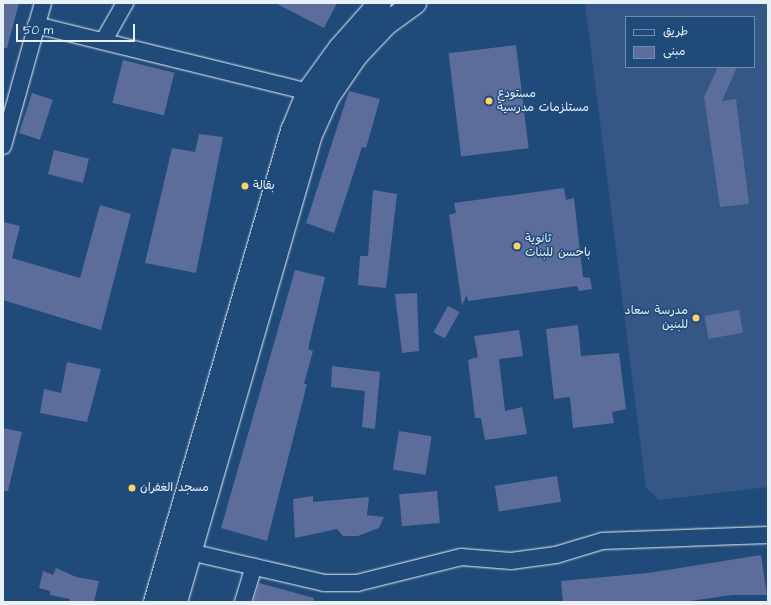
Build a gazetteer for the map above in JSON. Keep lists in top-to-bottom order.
{
  "places": [
    "مستودع مستلزمات مدرسية",
    "بقالة",
    "ثانوية باحسن للبنات",
    "مدرسة سعاد للبنين",
    "مسجد الغفران"
  ],
  "legend": ["طريق", "مبنى"],
  "scale_bar": "50 m"
}
